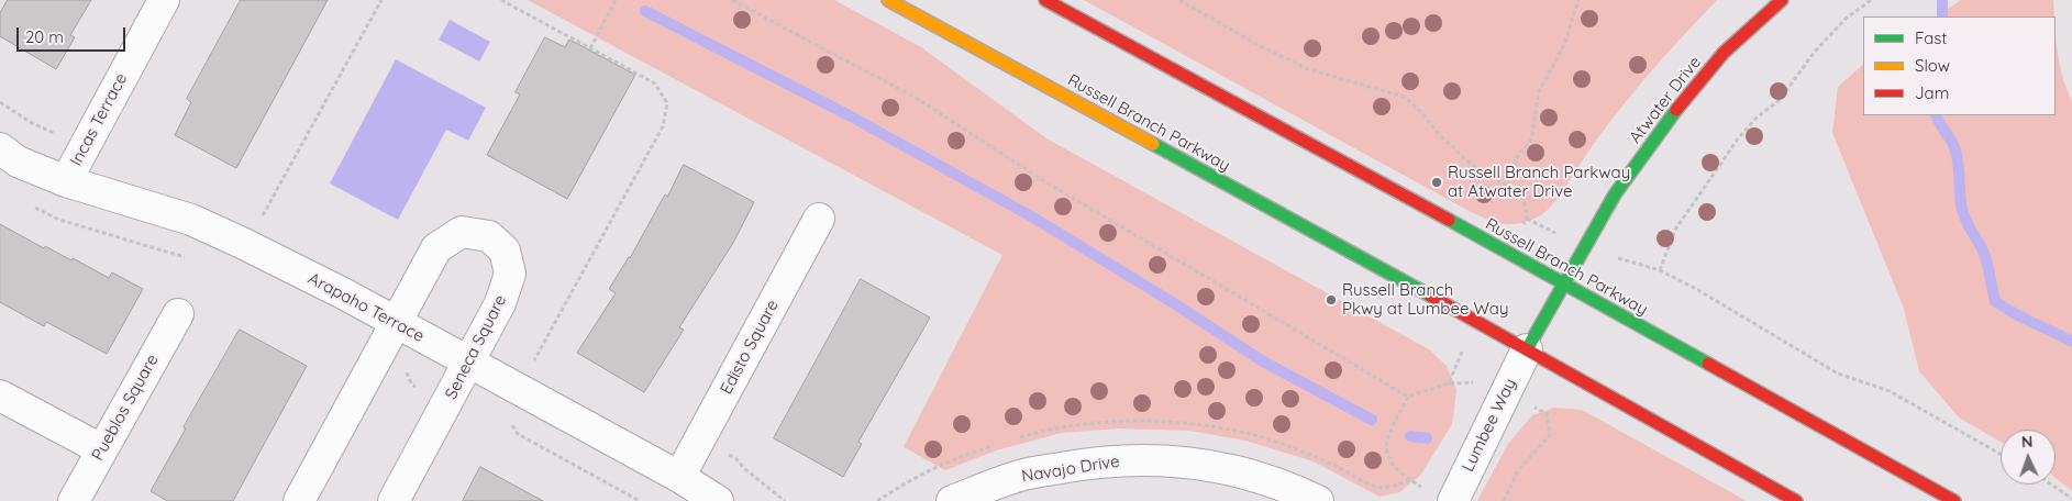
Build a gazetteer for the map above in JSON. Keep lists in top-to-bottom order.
{
  "streets": {
    "main road": ["Atwater Drive", "Russell Branch Parkway"],
    "street": [
      "Incas Terrace",
      "Arapaho Terrace",
      "Seneca Square",
      "Edisto Square",
      "Pueblos Square",
      "Lumbee Way",
      "Navajo Drive"
    ]
  },
  "crossings": [
    ["Atwater Drive", "Russell Branch Parkway"],
    ["Atwater Drive", "Lumbee Way"],
    ["Incas Terrace", "Arapaho Terrace"],
    ["Russell Branch Parkway", "Lumbee Way"],
    ["Arapaho Terrace", "Seneca Square"],
    ["Arapaho Terrace", "Edisto Square"]
  ],
  "places": ["Russell Branch Parkway at Atwater Drive", "Russell Branch Pkwy at Lumbee Way"],
  "legend": ["Fast", "Slow", "Jam"],
  "scale_bar": "20 m",
  "north": "top"
}
